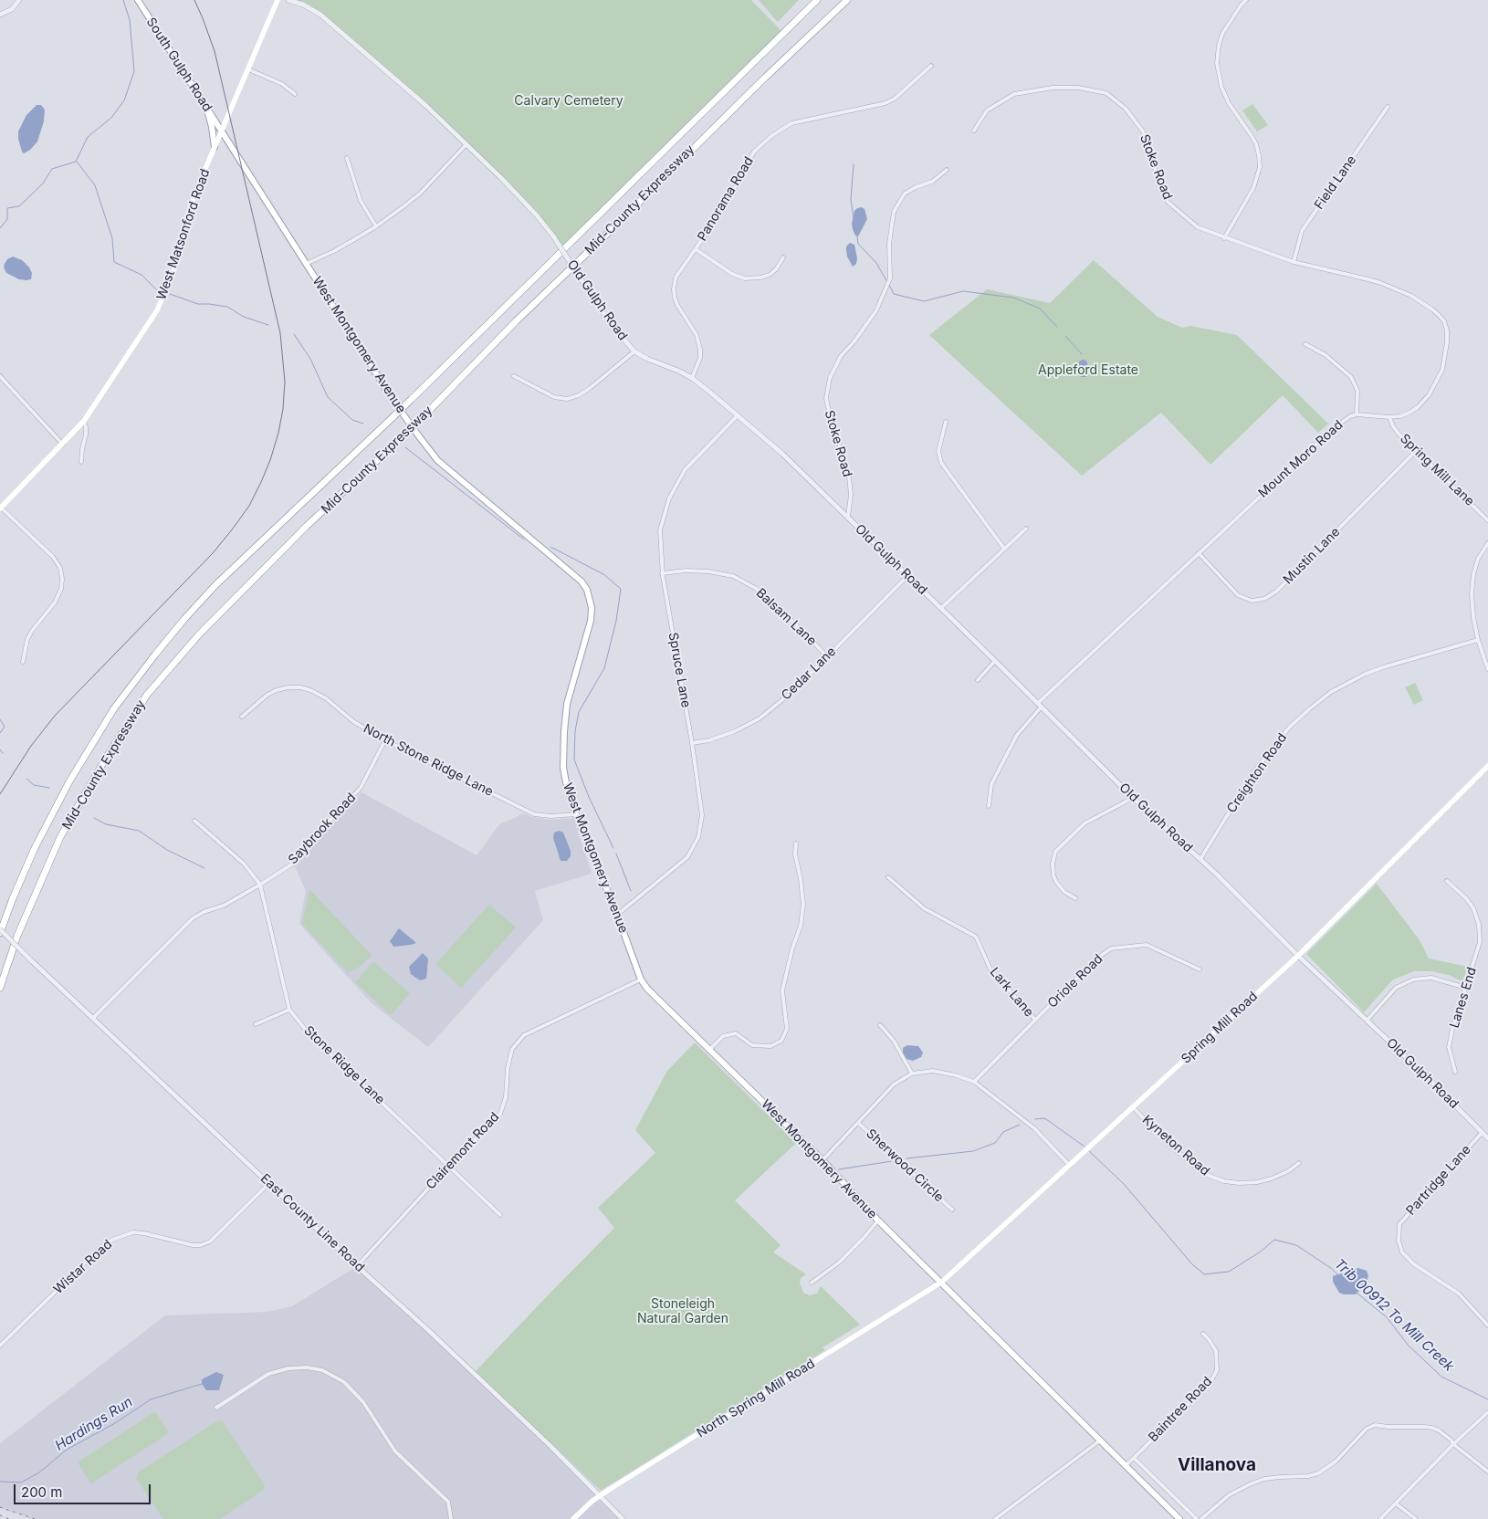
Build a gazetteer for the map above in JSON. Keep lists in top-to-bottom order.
{
  "streets": {
    "highway": ["Mid-County Expressway"],
    "main road": [
      "South Gulph Road",
      "West Matsonford Road",
      "West Montgomery Avenue",
      "Spring Mill Road",
      "North Spring Mill Road"
    ],
    "street": [
      "Stoke Road",
      "Field Lane",
      "Panorama Road",
      "Old Gulph Road",
      "Mount Moro Road",
      "Spring Mill Lane",
      "Mustin Lane",
      "Balsam Lane",
      "Spruce Lane",
      "Cedar Lane",
      "North Stone Ridge Lane",
      "Creighton Road",
      "Saybrook Road",
      "Oriole Road",
      "Lark Lane",
      "Lanes End",
      "Stone Ridge Lane",
      "Kyneton Road",
      "Clairemont Road",
      "Sherwood Circle",
      "Partridge Lane",
      "East County Line Road",
      "Wistar Road",
      "Baintree Road"
    ]
  },
  "crossings": [
    ["South Gulph Road", "West Matsonford Road"],
    ["South Gulph Road", "West Montgomery Avenue"],
    ["Stoke Road", "Old Gulph Road"],
    ["Stoke Road", "Mount Moro Road"],
    ["Field Lane", "Mount Moro Road"],
    ["Panorama Road", "Old Gulph Road"],
    ["Mid-County Expressway", "East County Line Road"],
    ["West Matsonford Road", "West Montgomery Avenue"],
    ["Old Gulph Road", "Mount Moro Road"],
    ["Old Gulph Road", "Spruce Lane"],
    ["Old Gulph Road", "Cedar Lane"],
    ["Old Gulph Road", "Creighton Road"],
    ["Old Gulph Road", "Spring Mill Road"],
    ["Old Gulph Road", "Partridge Lane"],
    ["West Montgomery Avenue", "Spruce Lane"],
    ["West Montgomery Avenue", "North Stone Ridge Lane"],
    ["West Montgomery Avenue", "Spring Mill Road"],
    ["West Montgomery Avenue", "Clairemont Road"],
    ["West Montgomery Avenue", "North Spring Mill Road"],
    ["Mount Moro Road", "Spring Mill Lane"],
    ["Mount Moro Road", "Mustin Lane"],
    ["Spring Mill Lane", "Mustin Lane"],
    ["Balsam Lane", "Spruce Lane"],
    ["Balsam Lane", "Cedar Lane"],
    ["Spruce Lane", "Cedar Lane"],
    ["North Stone Ridge Lane", "Saybrook Road"],
    ["Saybrook Road", "Stone Ridge Lane"],
    ["Saybrook Road", "East County Line Road"],
    ["Oriole Road", "Lark Lane"],
    ["Spring Mill Road", "Kyneton Road"],
    ["Spring Mill Road", "North Spring Mill Road"],
    ["Stone Ridge Lane", "Clairemont Road"],
    ["Clairemont Road", "East County Line Road"],
    ["East County Line Road", "Wistar Road"],
    ["East County Line Road", "North Spring Mill Road"]
  ],
  "districts": ["Villanova"],
  "water": ["Trib 00912 To Mill Creek", "Hardings Run"],
  "parks": ["Calvary Cemetery", "Appleford Estate", "Stoneleigh Natural Garden"],
  "scale_bar": "200 m"
}
